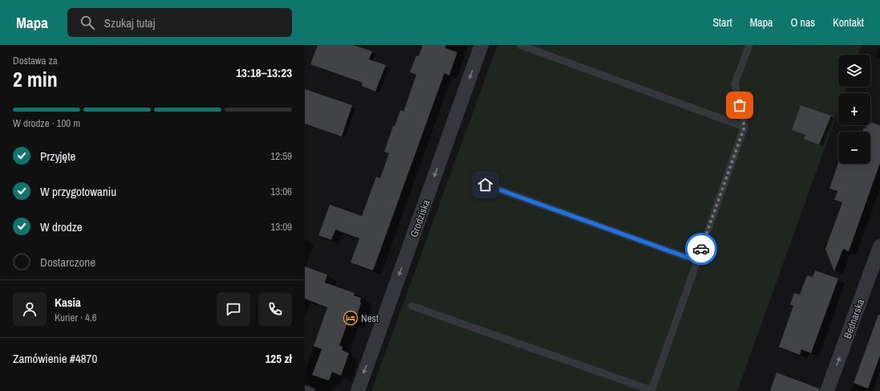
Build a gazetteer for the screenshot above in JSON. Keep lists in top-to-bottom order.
{
  "streets": {
    "street": ["Grodziska", "Bednarska"]
  },
  "one_way": ["Grodziska", "Bednarska"],
  "places": {
    "hotel": ["Nest"]
  },
  "page": {
    "header": "Mapa",
    "search": "Szukaj tutaj",
    "nav": [
      "Start",
      "Mapa",
      "O nas",
      "Kontakt"
    ],
    "heading": ["2 min", "Dostawa za", "13:18–13:23"],
    "panel": [
      "Kasia",
      "Kurier · 4.6",
      "Zamówienie #4870",
      "125 zł"
    ],
    "map_buttons": ["+", "−"],
    "bar": "W drodze · 100 m",
    "list": [
      ["Przyjęte", "12:59"],
      ["W przygotowaniu", "13:06"],
      ["W drodze", "13:09"],
      "Dostarczone"
    ]
  }
}
